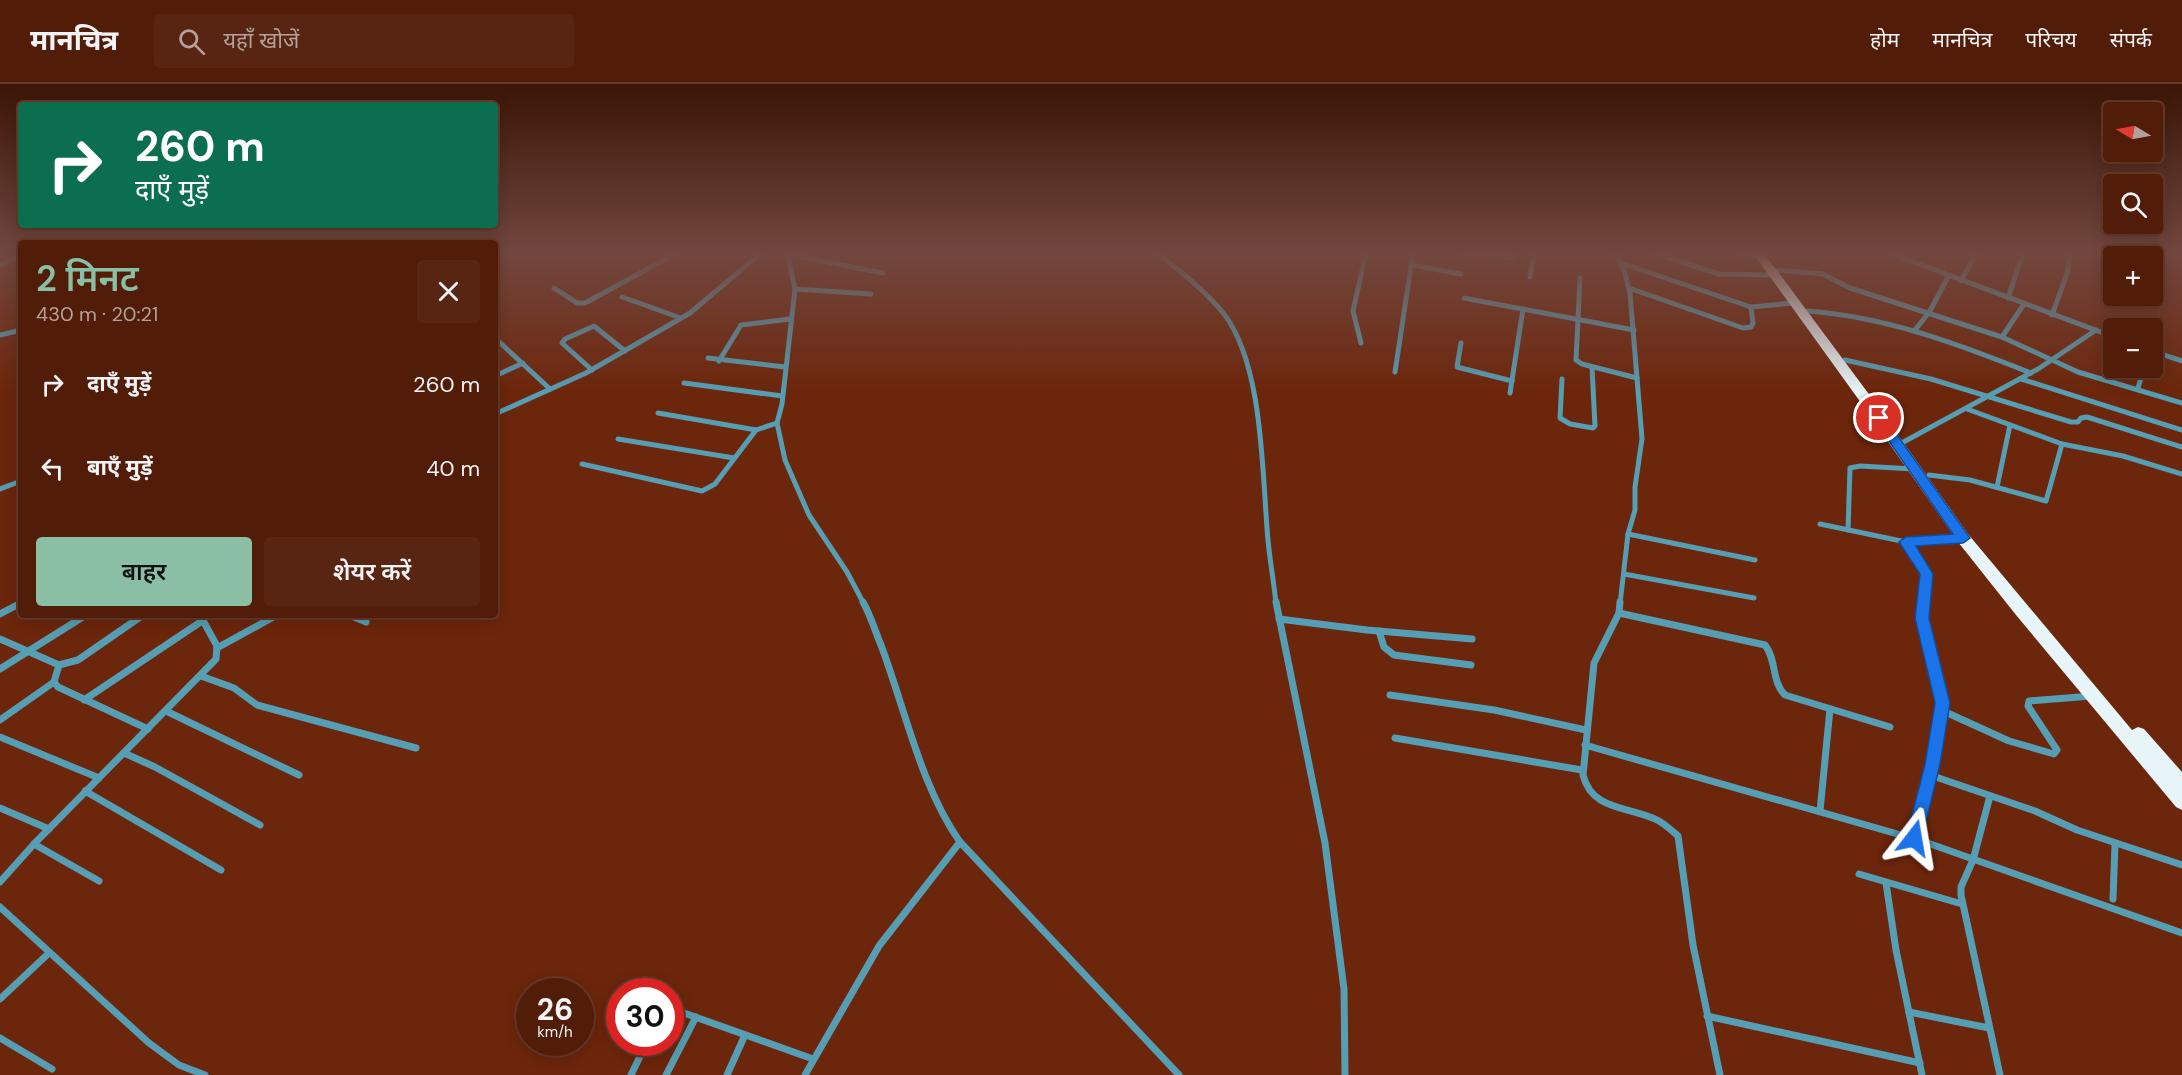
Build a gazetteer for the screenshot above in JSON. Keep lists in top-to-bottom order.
{
  "north": "left",
  "page": {
    "header": "मानचित्र",
    "search": "यहाँ खोजें",
    "nav": [
      "होम",
      "मानचित्र",
      "परिचय",
      "संपर्क"
    ],
    "map_buttons": ["+", "−"],
    "turn": ["260 m", "दाएँ मुड़ें"],
    "heading": ["2 मिनट", "430 m · 20:21"],
    "list": [
      {
        "name": "दाएँ मुड़ें",
        "value": "260 m"
      },
      {
        "name": "बाएँ मुड़ें",
        "value": "40 m"
      }
    ],
    "buttons": ["बाहर", "शेयर करें"],
    "speed": "26 km/h",
    "limit": "30"
  }
}
